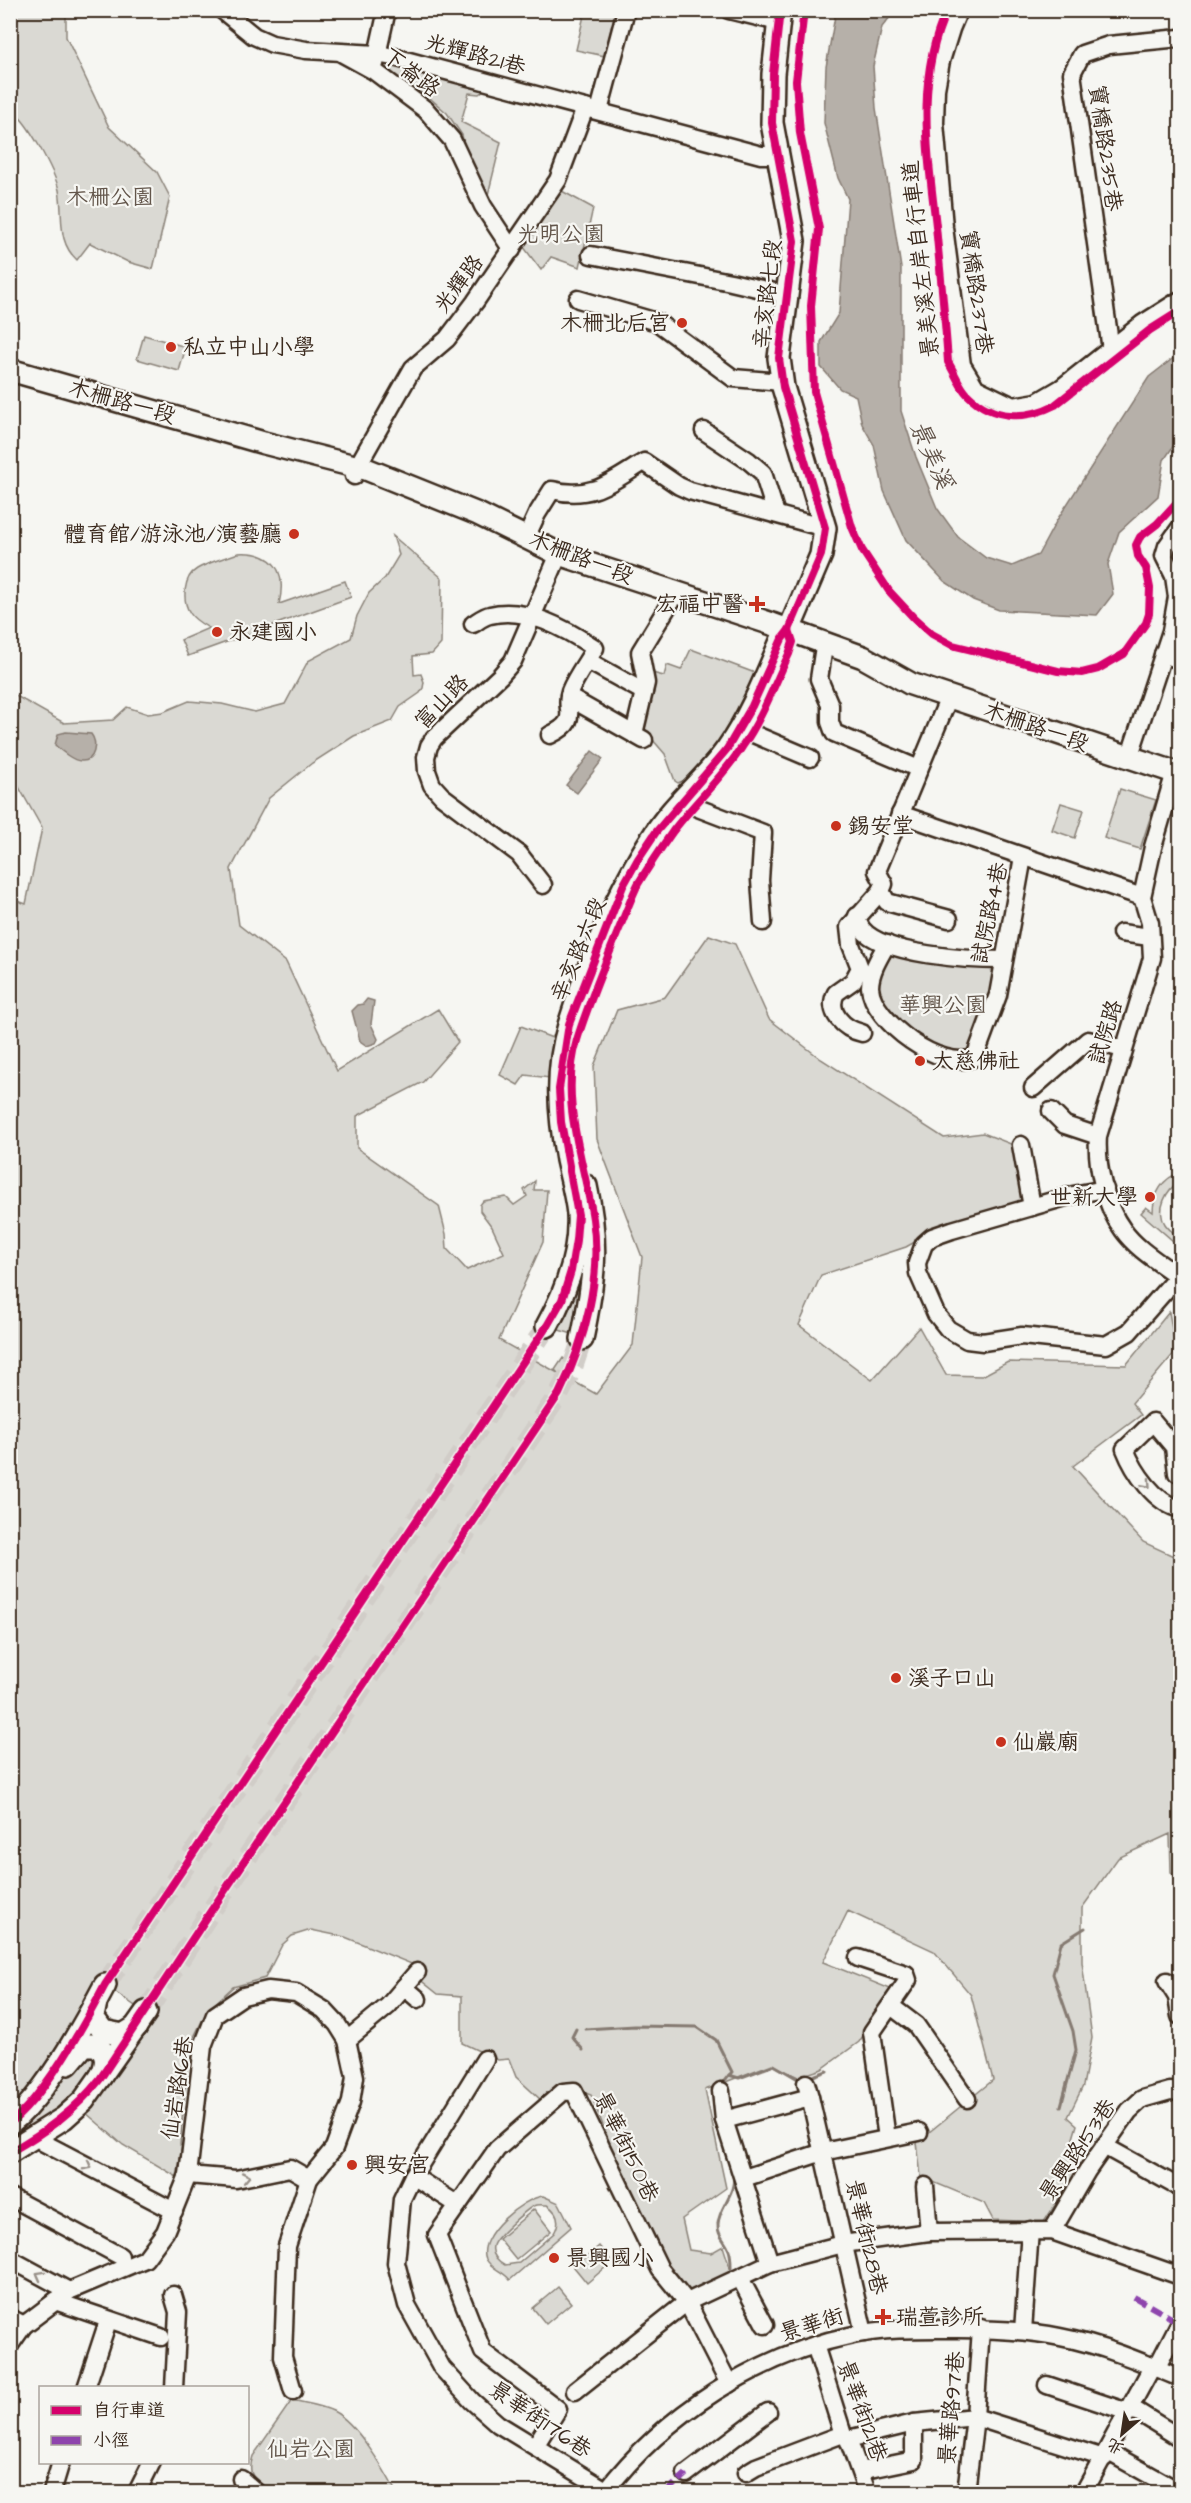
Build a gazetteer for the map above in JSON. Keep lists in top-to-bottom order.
{
  "streets": {
    "main road": ["辛亥路七段", "木柵路一段", "辛亥路六段"],
    "street": [
      "光輝路21巷",
      "下崙路",
      "寶橋路235巷",
      "光輝路",
      "寶橋路237巷",
      "富山路",
      "試院路4巷",
      "試院路",
      "仙岩路16巷",
      "景華街150巷",
      "景興路153巷",
      "景華街128巷",
      "景華街",
      "景華路97巷",
      "景華街121巷",
      "景華街176巷"
    ],
    "cycle path": ["景美溪左岸自行車道"]
  },
  "crossings": [
    ["光輝路21巷", "下崙路"],
    ["光輝路21巷", "光輝路"],
    ["下崙路", "光輝路"],
    ["寶橋路235巷", "寶橋路237巷"],
    ["光輝路", "木柵路一段"],
    ["辛亥路七段", "木柵路一段"],
    ["辛亥路七段", "辛亥路六段"],
    ["木柵路一段", "富山路"],
    ["木柵路一段", "辛亥路六段"],
    ["木柵路一段", "試院路"],
    ["試院路4巷", "試院路"],
    ["景華街150巷", "景華街"],
    ["景華街128巷", "景華街"],
    ["景華街", "景華路97巷"],
    ["景華街", "景華街121巷"],
    ["景華街", "景華街176巷"]
  ],
  "water": ["景美溪"],
  "parks": [
    "木柵公園",
    "光明公園",
    "華興公園",
    "仙岩公園"
  ],
  "places": {
    "other": [
      "木柵北后宮",
      "私立中山小學",
      "體育館/游泳池/演藝廳",
      "永建國小",
      "錫安堂",
      "大慈佛社",
      "世新大學",
      "溪子口山",
      "仙巖廟",
      "興安宮",
      "景興國小"
    ],
    "health": ["宏福中醫", "瑞萱診所"]
  },
  "legend": ["自行車道", "小徑"],
  "north": "bottom left"
}
